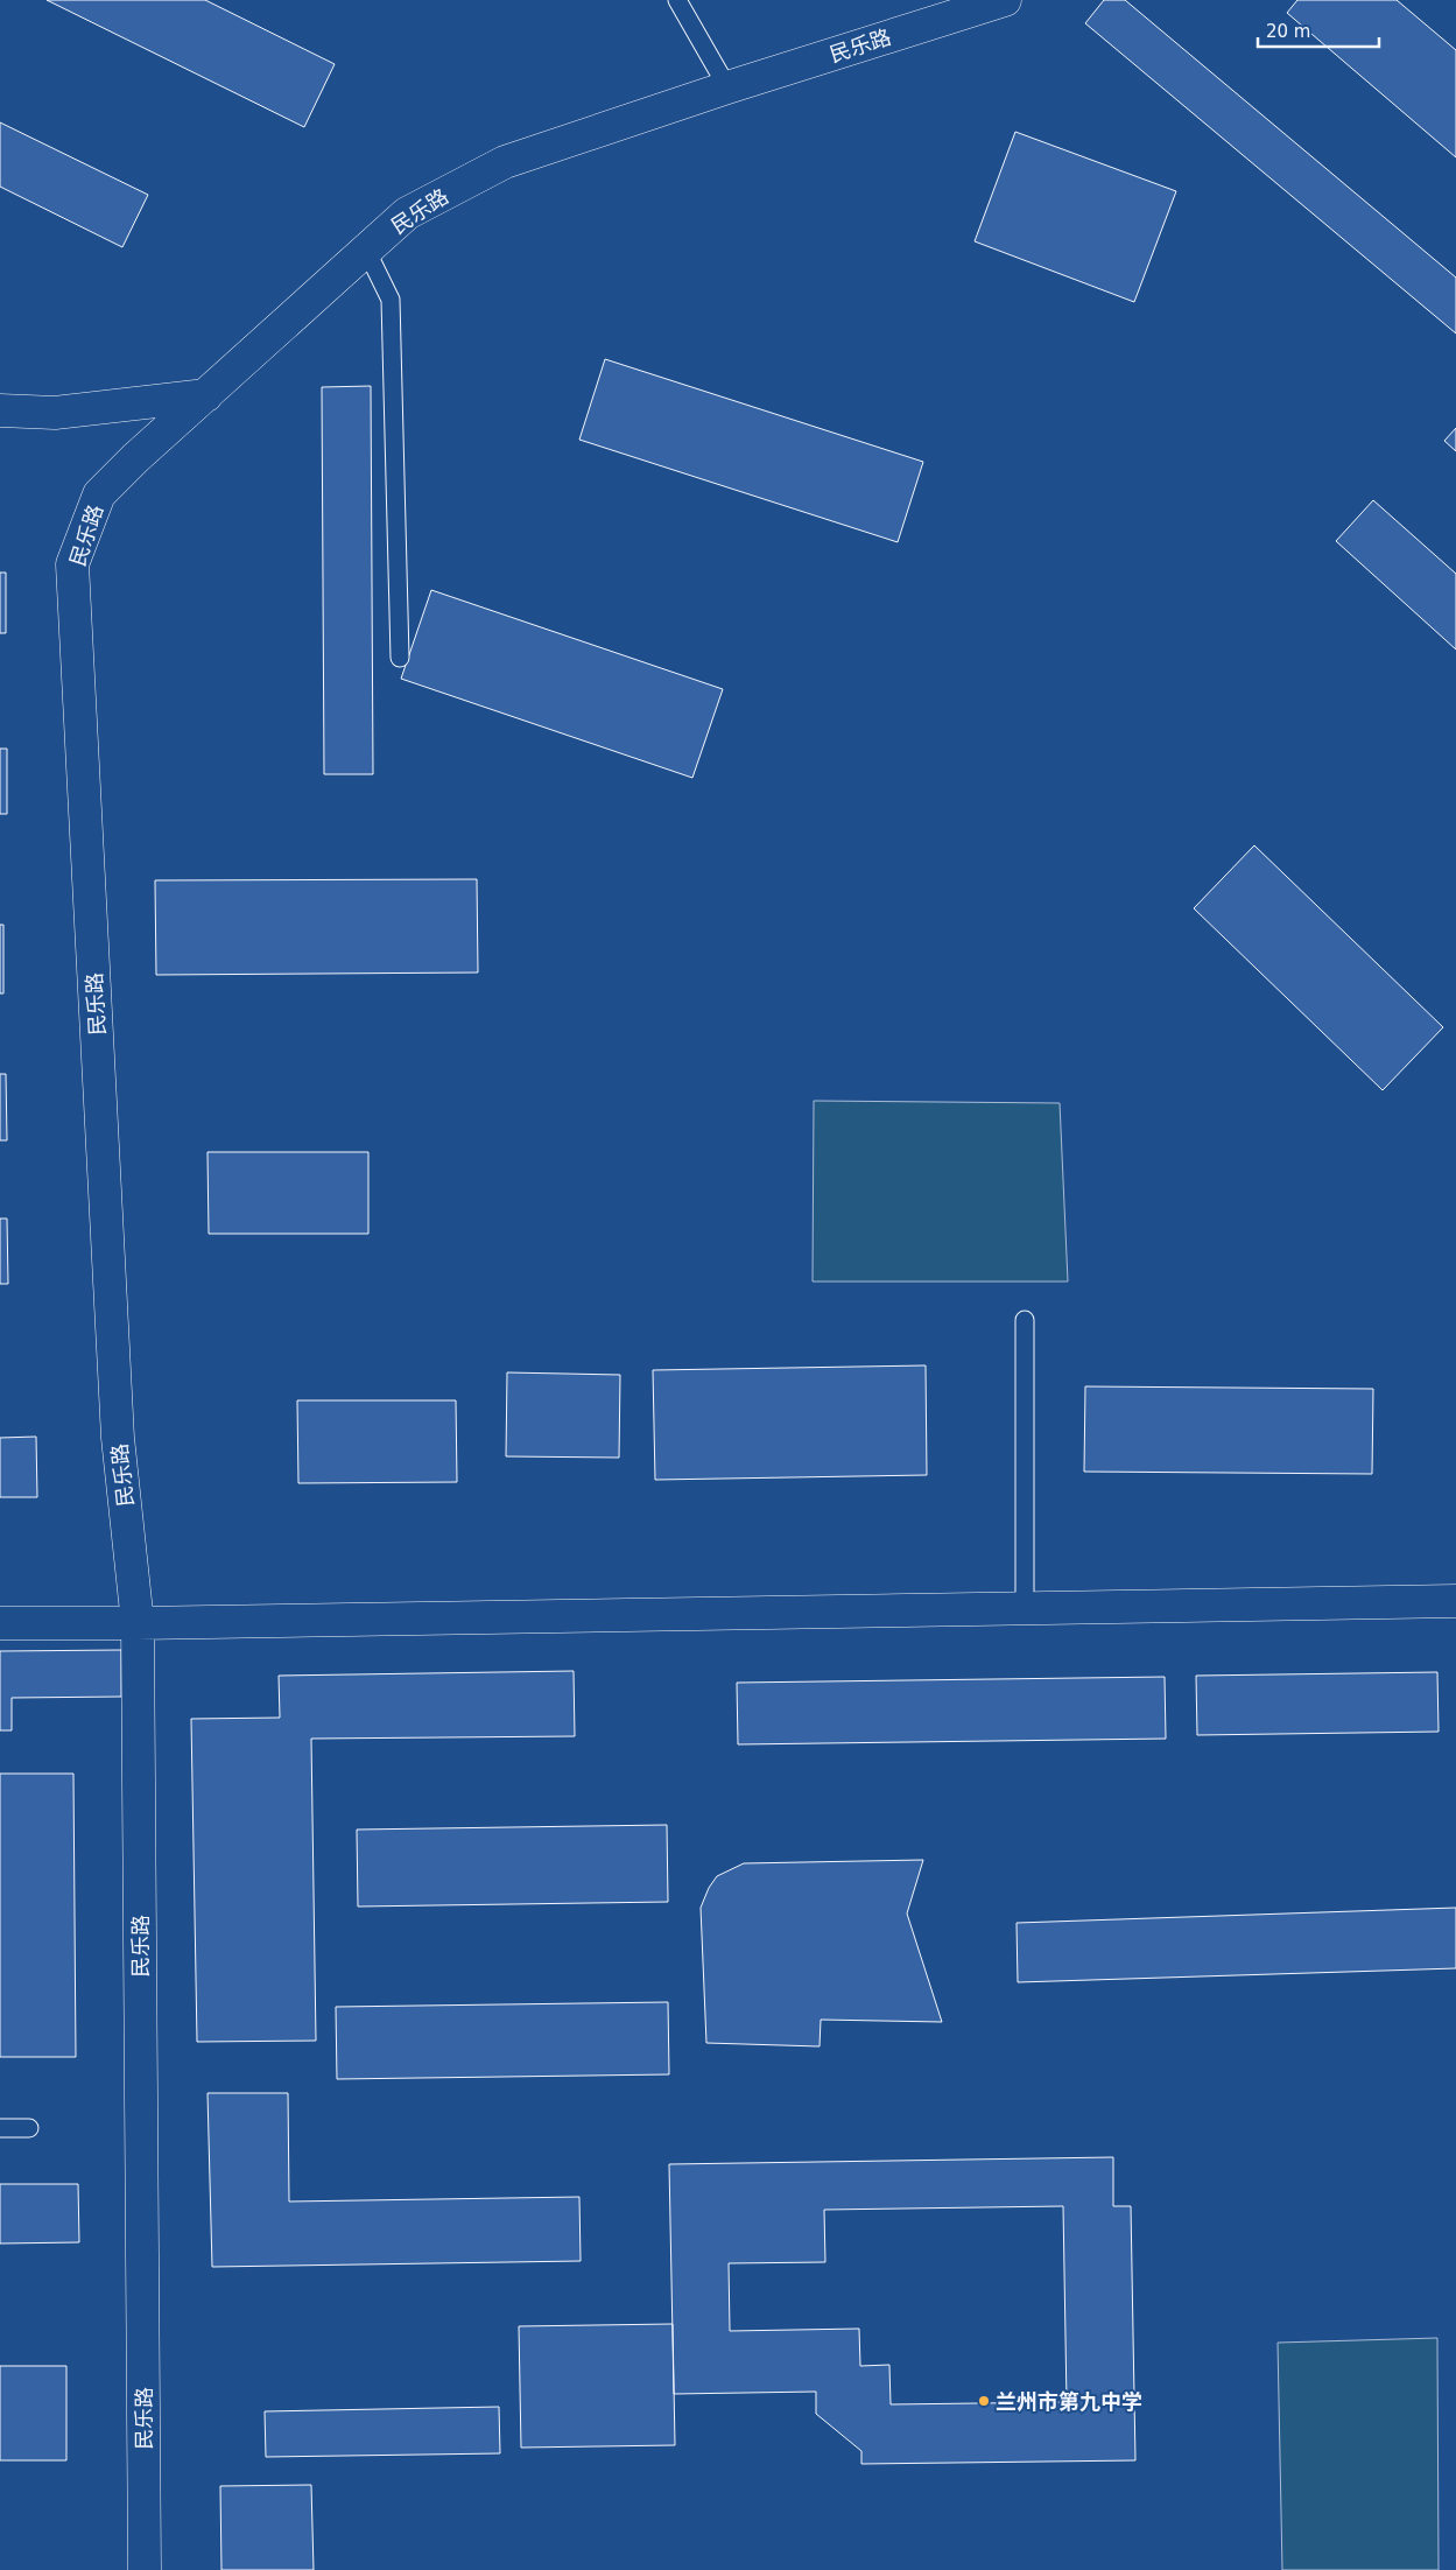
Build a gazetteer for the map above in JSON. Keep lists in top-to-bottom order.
{
  "streets": {
    "street": ["民乐路"]
  },
  "places": ["兰州市第九中学"],
  "scale_bar": "20 m"
}
